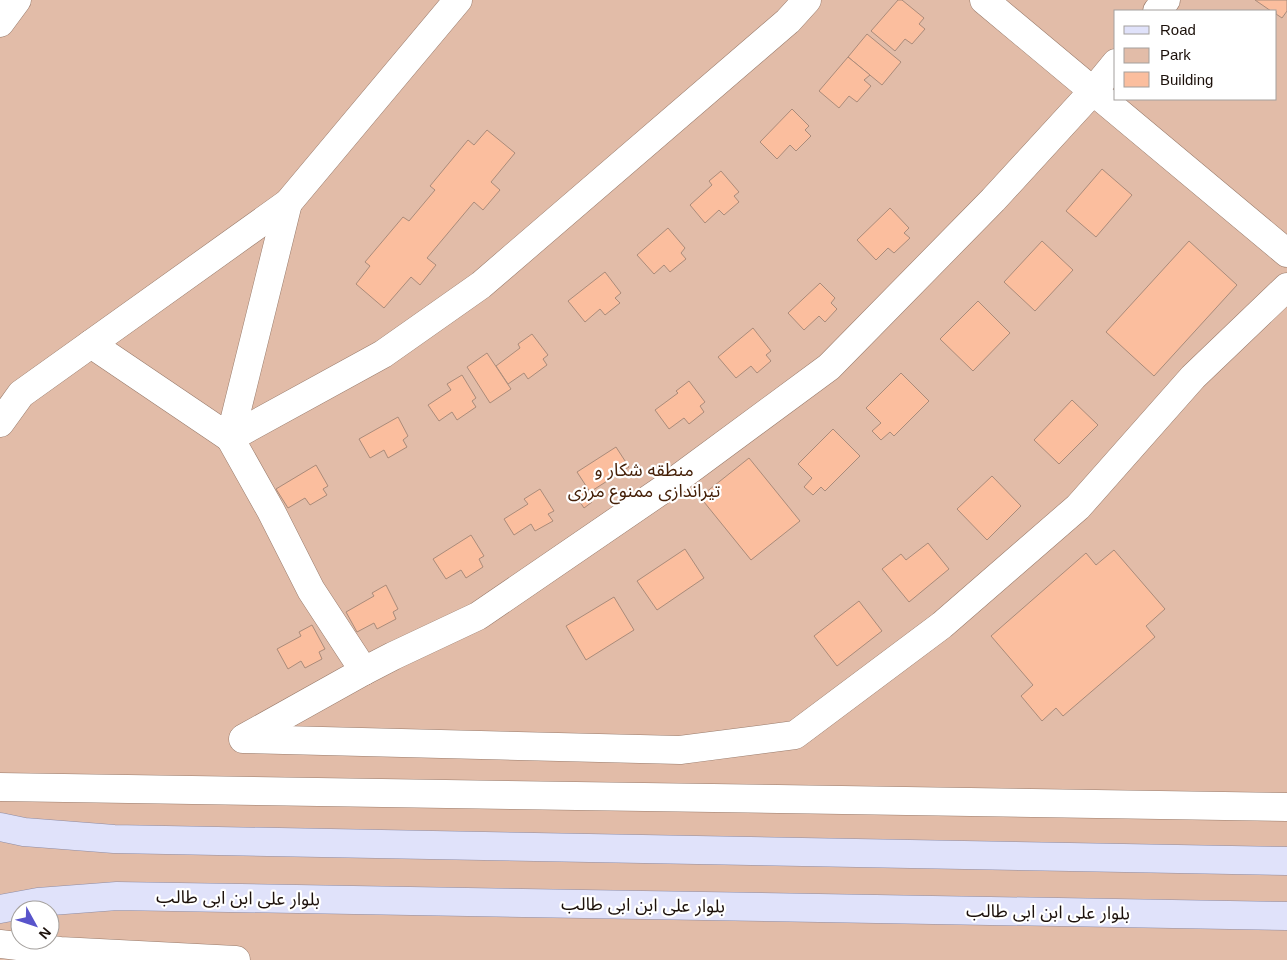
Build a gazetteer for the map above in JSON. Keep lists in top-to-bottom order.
{
  "streets": {
    "main road": ["بلوار علی ابن ابی طالب"]
  },
  "parks": ["منطقه شکار و تیراندازی ممنوع مرزی"],
  "legend": ["Road", "Park", "Building"],
  "north": "bottom right"
}
